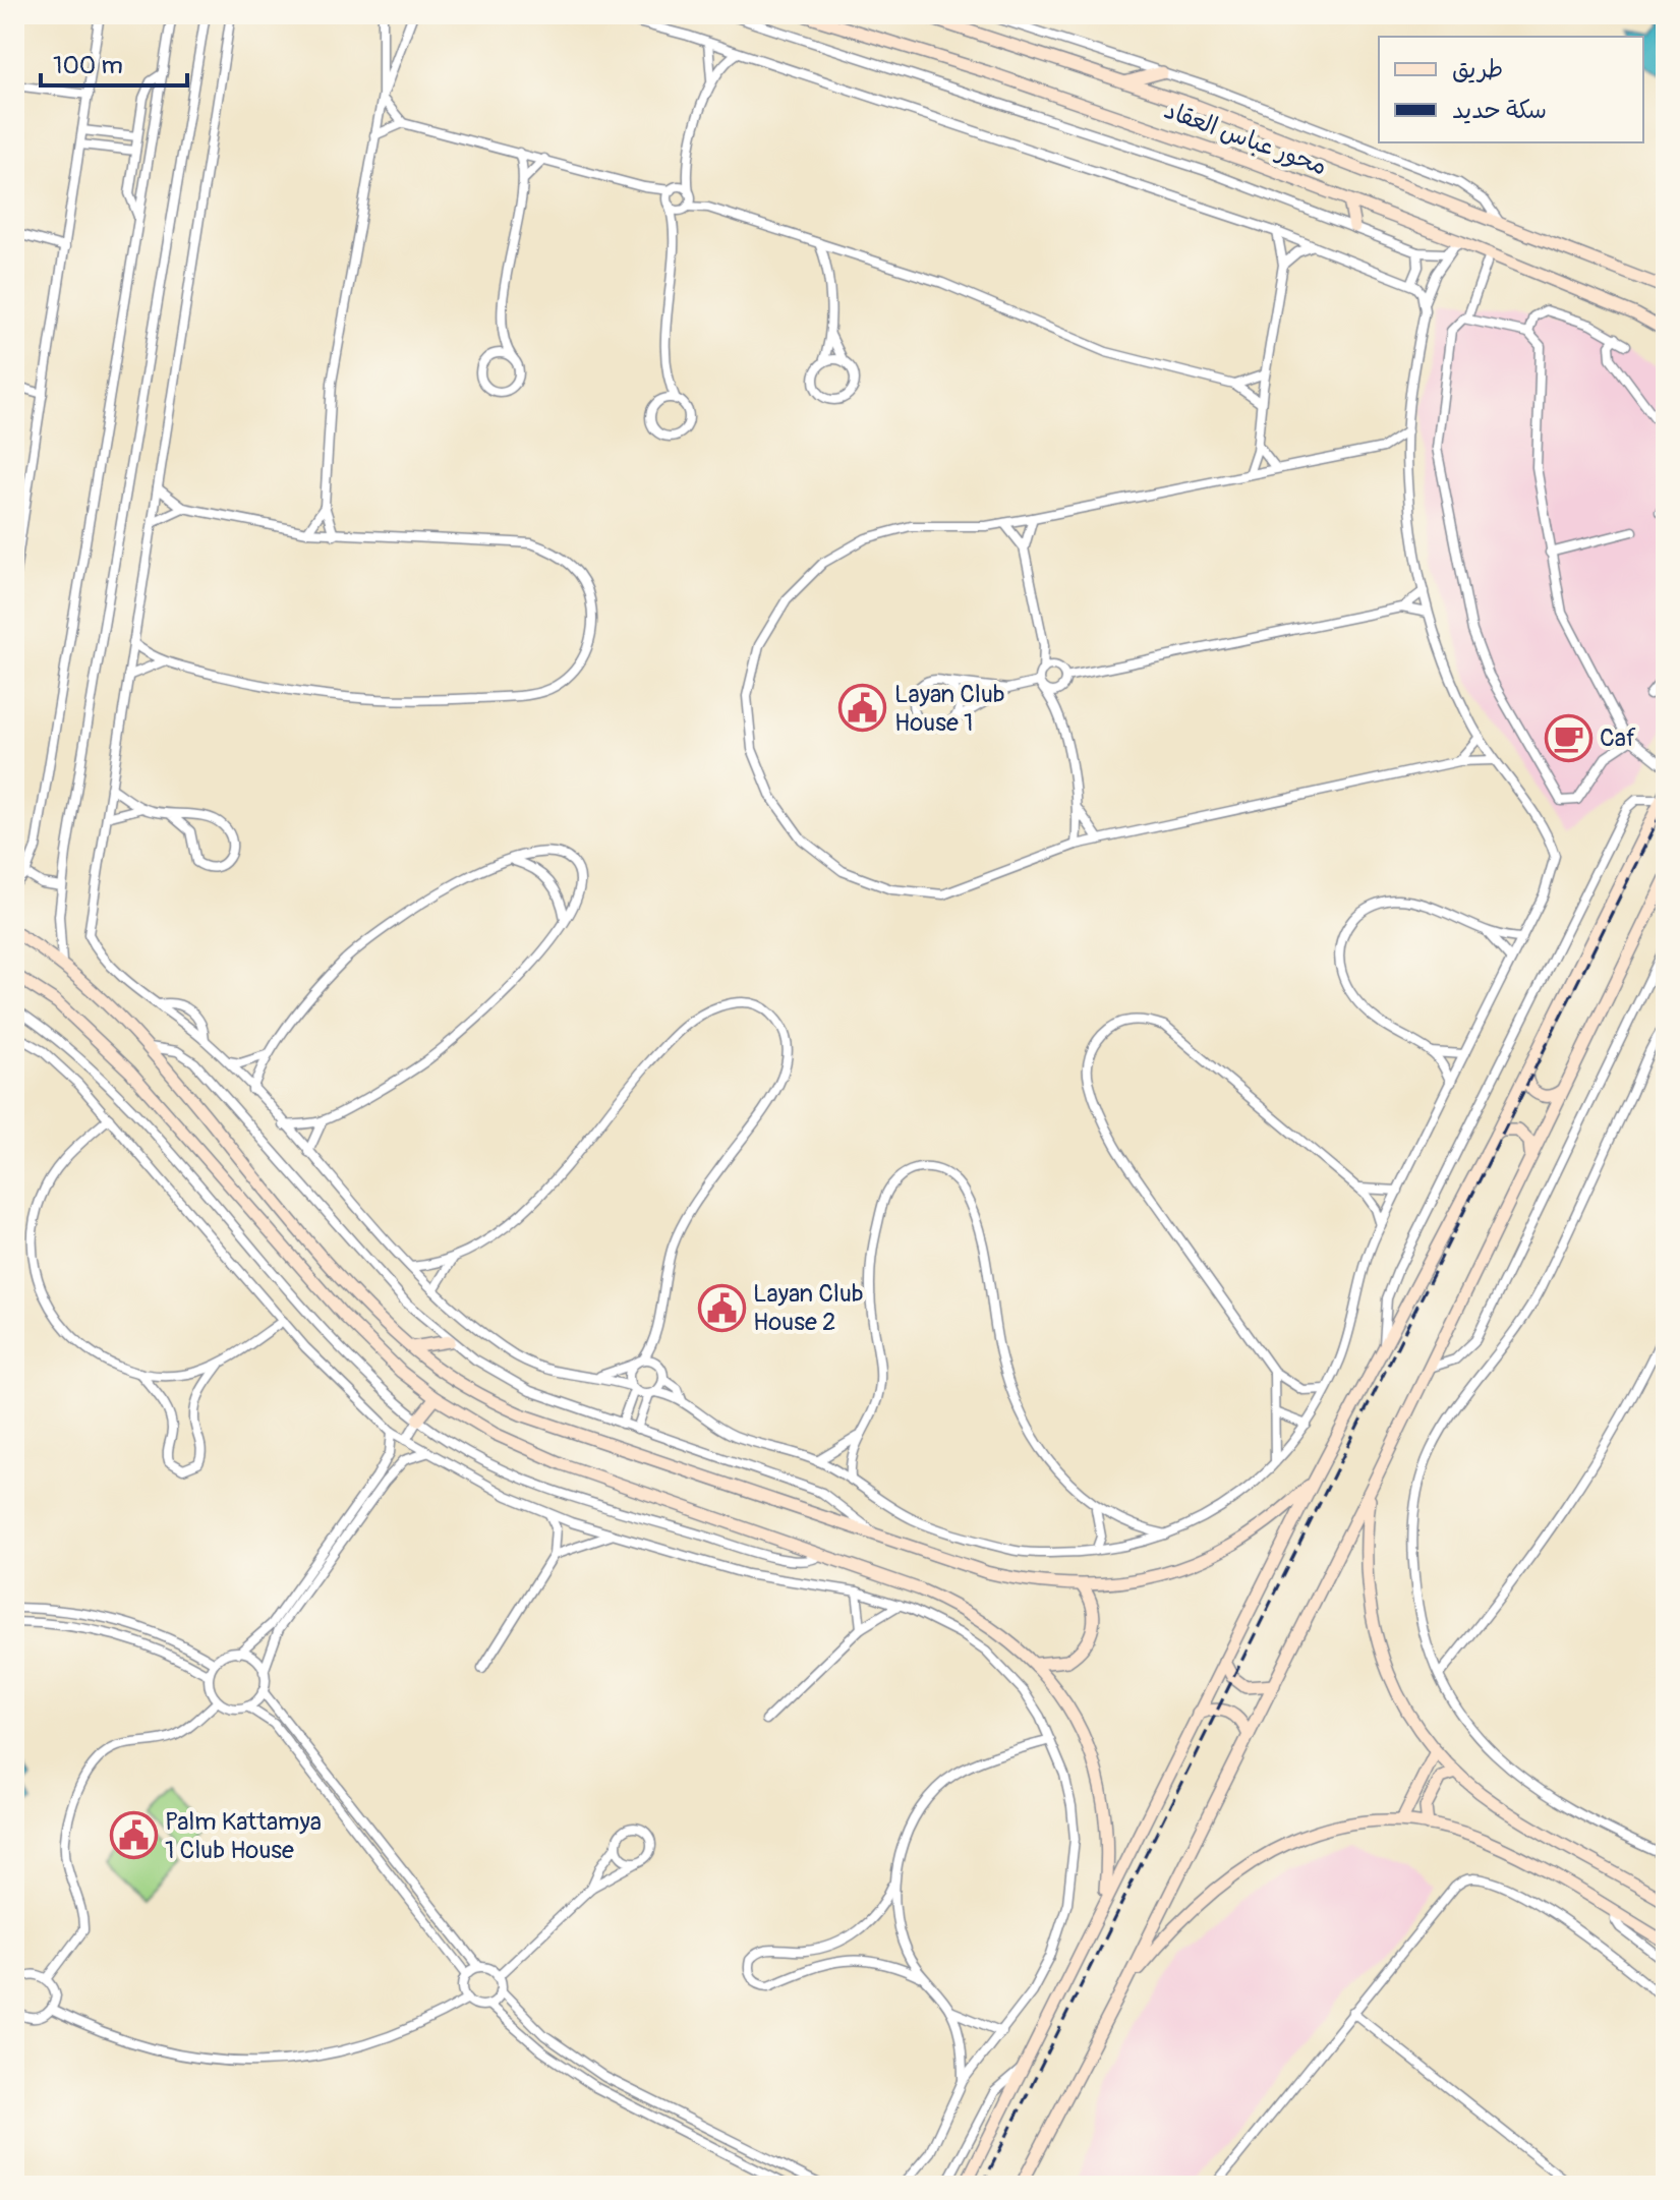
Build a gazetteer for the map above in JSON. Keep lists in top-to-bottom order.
{
  "streets": {
    "main road": ["محور عباس العقاد"]
  },
  "places": {
    "public building": ["Layan Club House 1", "Layan Club House 2", "Palm Kattamya 1 Club House"],
    "cafe": ["Caf"]
  },
  "legend": ["طريق", "سكة حديد"],
  "scale_bar": "100 m"
}
